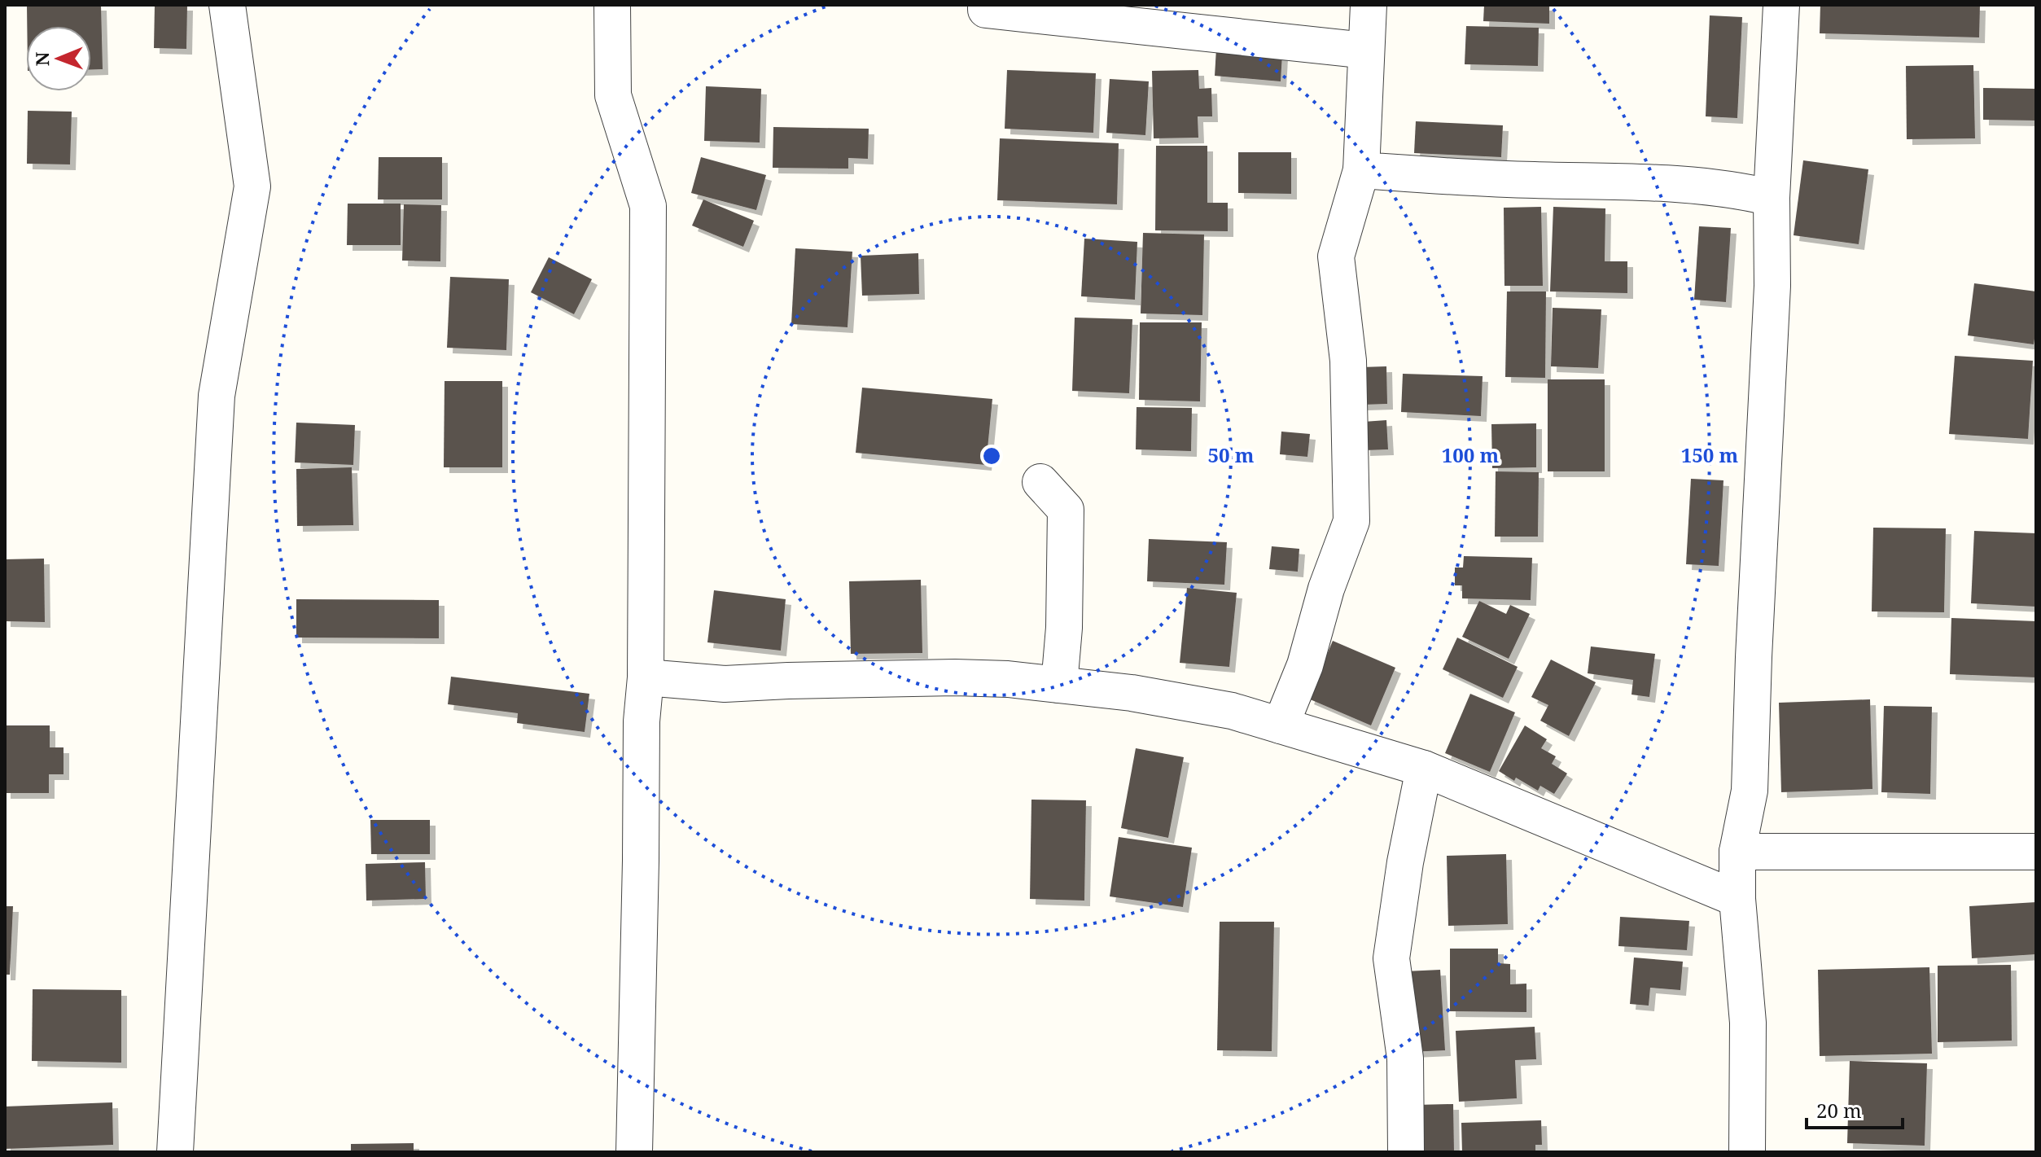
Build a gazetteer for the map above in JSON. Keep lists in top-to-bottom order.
{
  "scale_bar": "20 m",
  "north": "left",
  "rings": ["50 m", "100 m", "150 m"]
}
